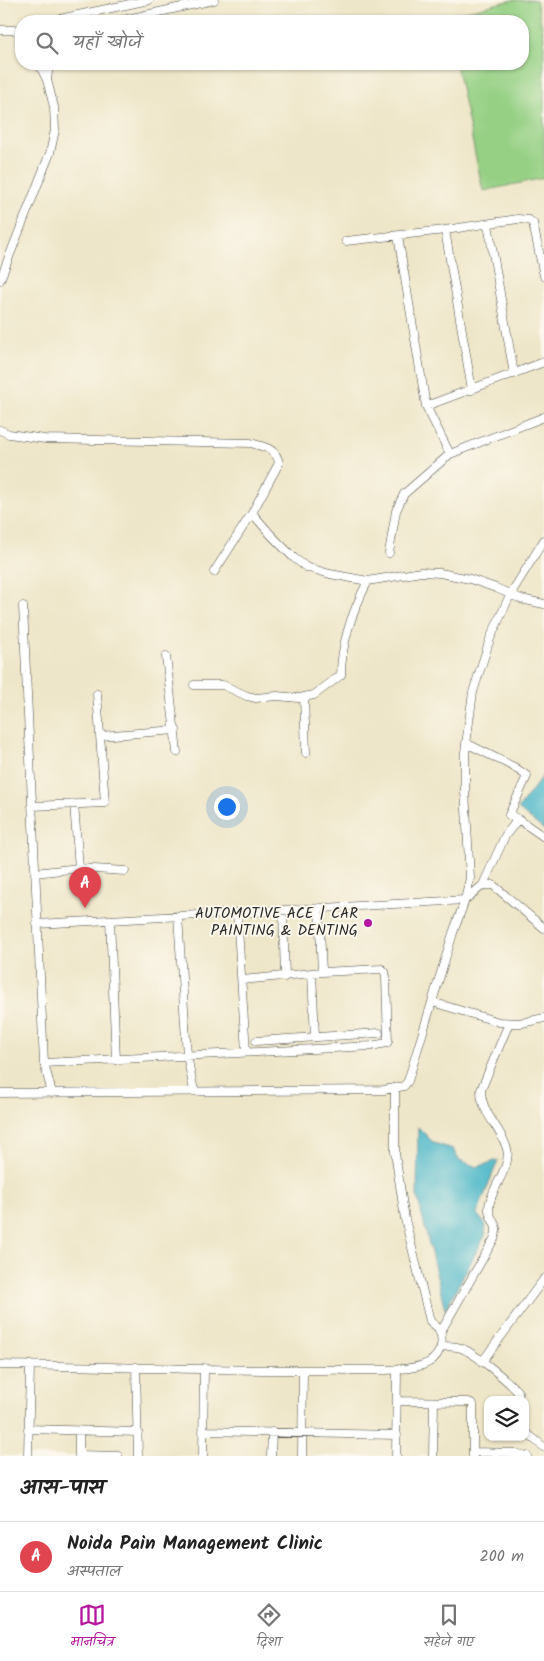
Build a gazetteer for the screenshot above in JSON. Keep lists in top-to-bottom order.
{
  "places": ["AUTOMOTIVE ACE | CAR PAINTING & DENTING"],
  "page": {
    "search": "यहाँ खोजें",
    "pins": "A",
    "heading": "आस-पास",
    "list": [
      {
        "mark": "A",
        "name": "Noida Pain Management Clinic",
        "note": "अस्पताल",
        "value": "200 m"
      }
    ],
    "nav": ["मानचित्र", "दिशा", "सहेजे गए"]
  }
}
